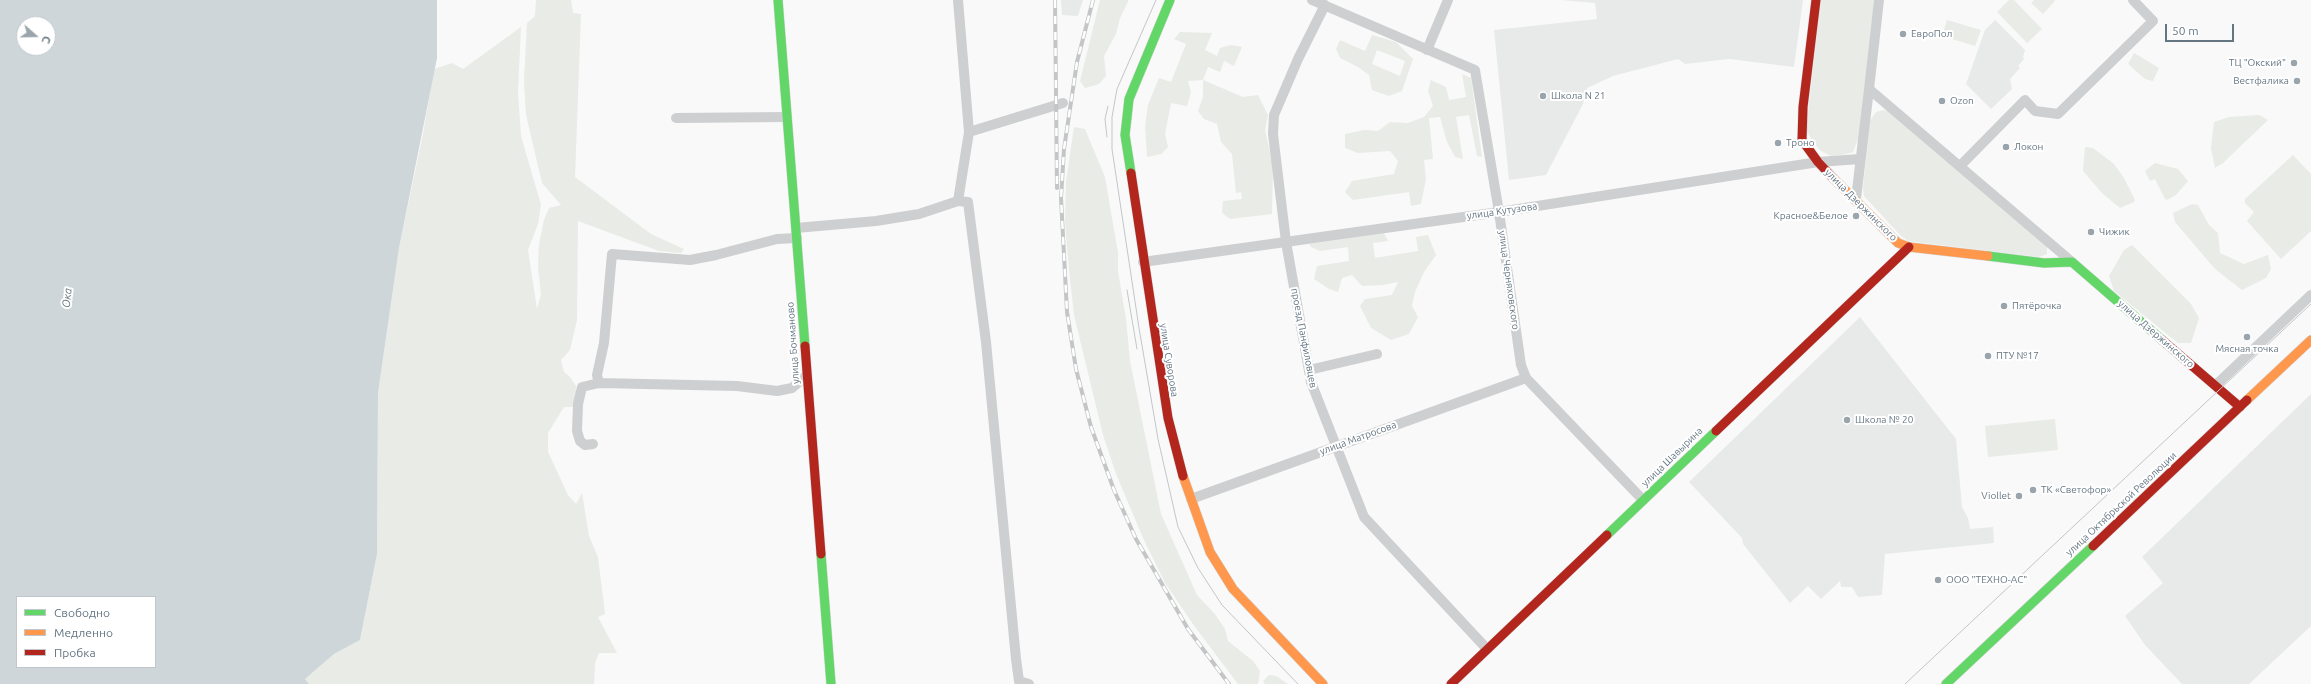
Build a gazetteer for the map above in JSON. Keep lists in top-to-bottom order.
{
  "streets": {
    "street": [
      "улица Дзержинского",
      "улица Кутузова",
      "улица Черняховского",
      "проезд Панфиловцев",
      "улица Бочманово",
      "улица Суворова",
      "улица Матросова",
      "улица Шавырина",
      "улица Октябрьской Революции"
    ]
  },
  "crossings": [
    ["улица Дзержинского", "улица Кутузова"],
    ["улица Дзержинского", "улица Шавырина"],
    ["улица Дзержинского", "улица Октябрьской Революции"],
    ["улица Кутузова", "улица Черняховского"],
    ["улица Кутузова", "проезд Панфиловцев"],
    ["улица Кутузова", "улица Суворова"],
    ["улица Черняховского", "проезд Панфиловцев"],
    ["улица Черняховского", "улица Матросова"],
    ["улица Черняховского", "улица Шавырина"],
    ["проезд Панфиловцев", "улица Матросова"],
    ["проезд Панфиловцев", "улица Шавырина"],
    ["улица Суворова", "улица Матросова"]
  ],
  "water": ["Ока"],
  "places": [
    "ЕвроПол",
    "ТЦ \"Окский\"",
    "Вестфалика",
    "Школа N 21",
    "Ozon",
    "Троно",
    "Локон",
    "Красное&Белое",
    "Чижик",
    "Пятёрочка",
    "Мясная точка",
    "ПТУ №17",
    "Школа № 20",
    "ТК «Светофор»",
    "Viollet",
    "ООО \"ТЕХНО-АС\""
  ],
  "legend": ["Свободно", "Медленно", "Пробка"],
  "scale_bar": "50 m",
  "north": "right"
}
